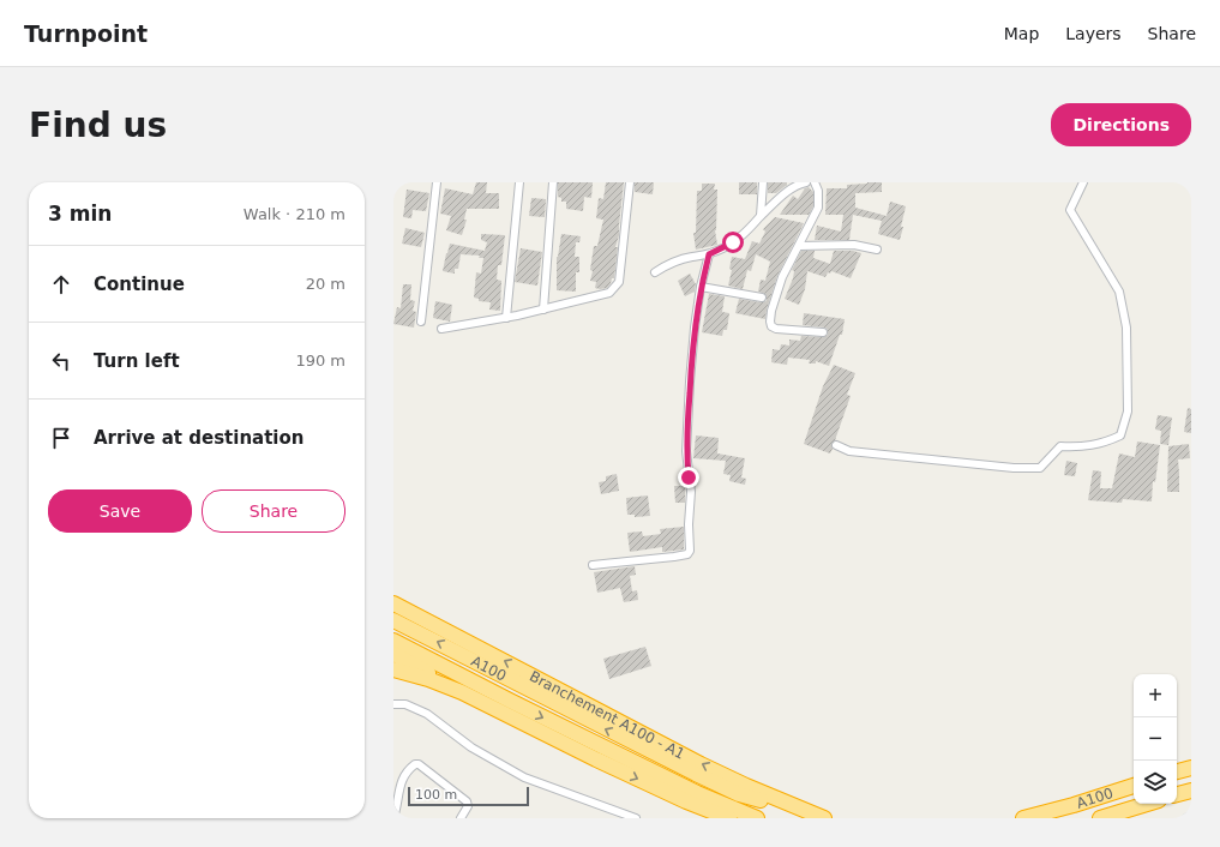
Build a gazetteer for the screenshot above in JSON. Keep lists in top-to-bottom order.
{
  "streets": {
    "highway": ["A100", "Branchement A100 - A1"]
  },
  "crossings": [
    ["A100", "Branchement A100 - A1"]
  ],
  "scale_bar": "100 m",
  "page": {
    "header": "Turnpoint",
    "nav": ["Map", "Layers", "Share"],
    "buttons": [
      "Directions",
      ["Save", "Share"]
    ],
    "title": "Find us",
    "heading": ["3 min", "Walk · 210 m"],
    "list": [
      ["Continue", "20 m"],
      ["Turn left", "190 m"],
      "Arrive at destination"
    ],
    "map_buttons": ["+", "−"],
    "scale": "100 m"
  }
}
